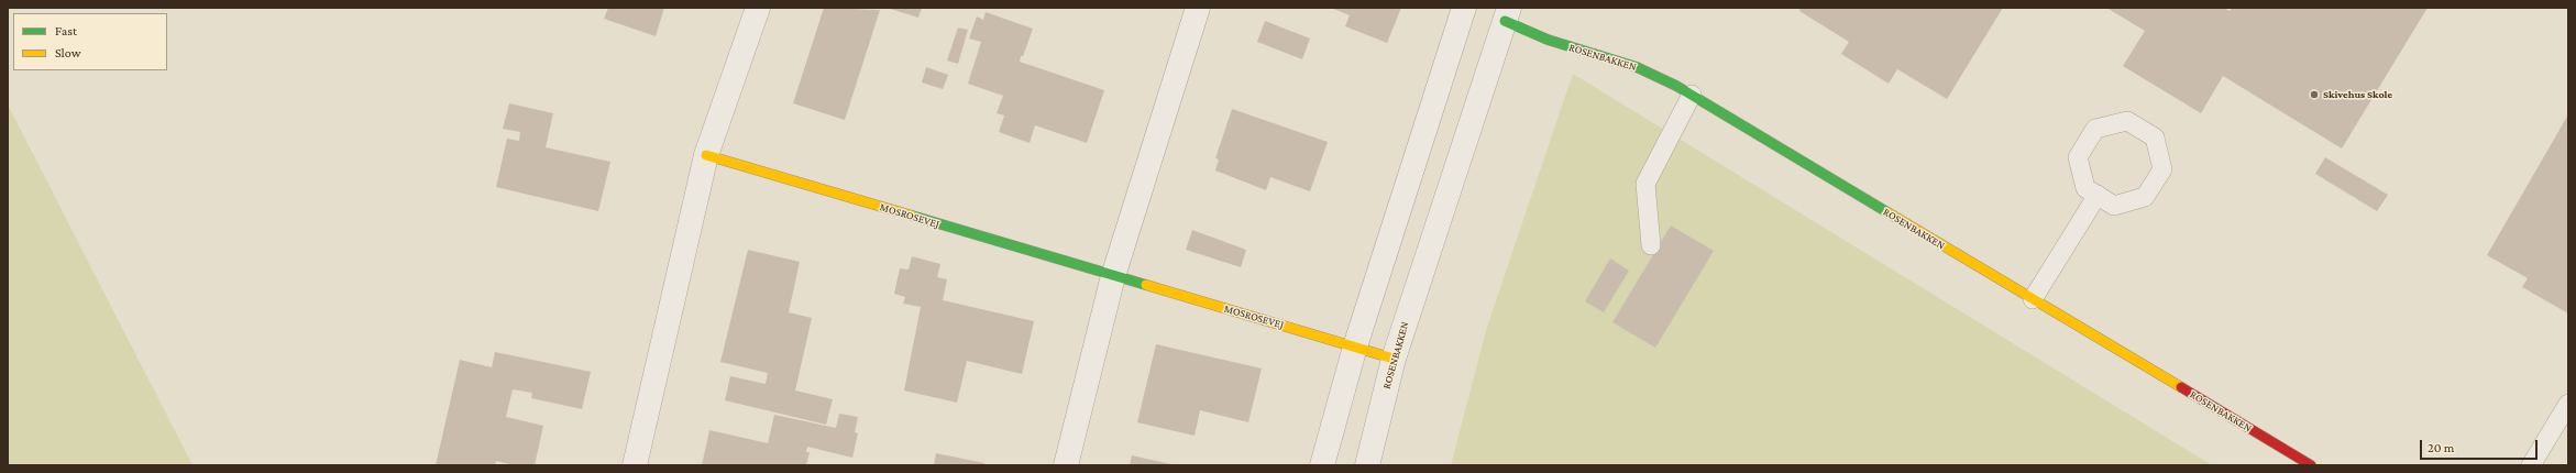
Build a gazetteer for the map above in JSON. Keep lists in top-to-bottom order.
{
  "streets": {
    "street": ["ROSENBAKKEN", "MOSROSEVEJ"]
  },
  "crossings": [
    ["ROSENBAKKEN", "MOSROSEVEJ"]
  ],
  "places": ["Skivehus Skole"],
  "legend": ["Fast", "Slow"],
  "scale_bar": "20 m"
}
